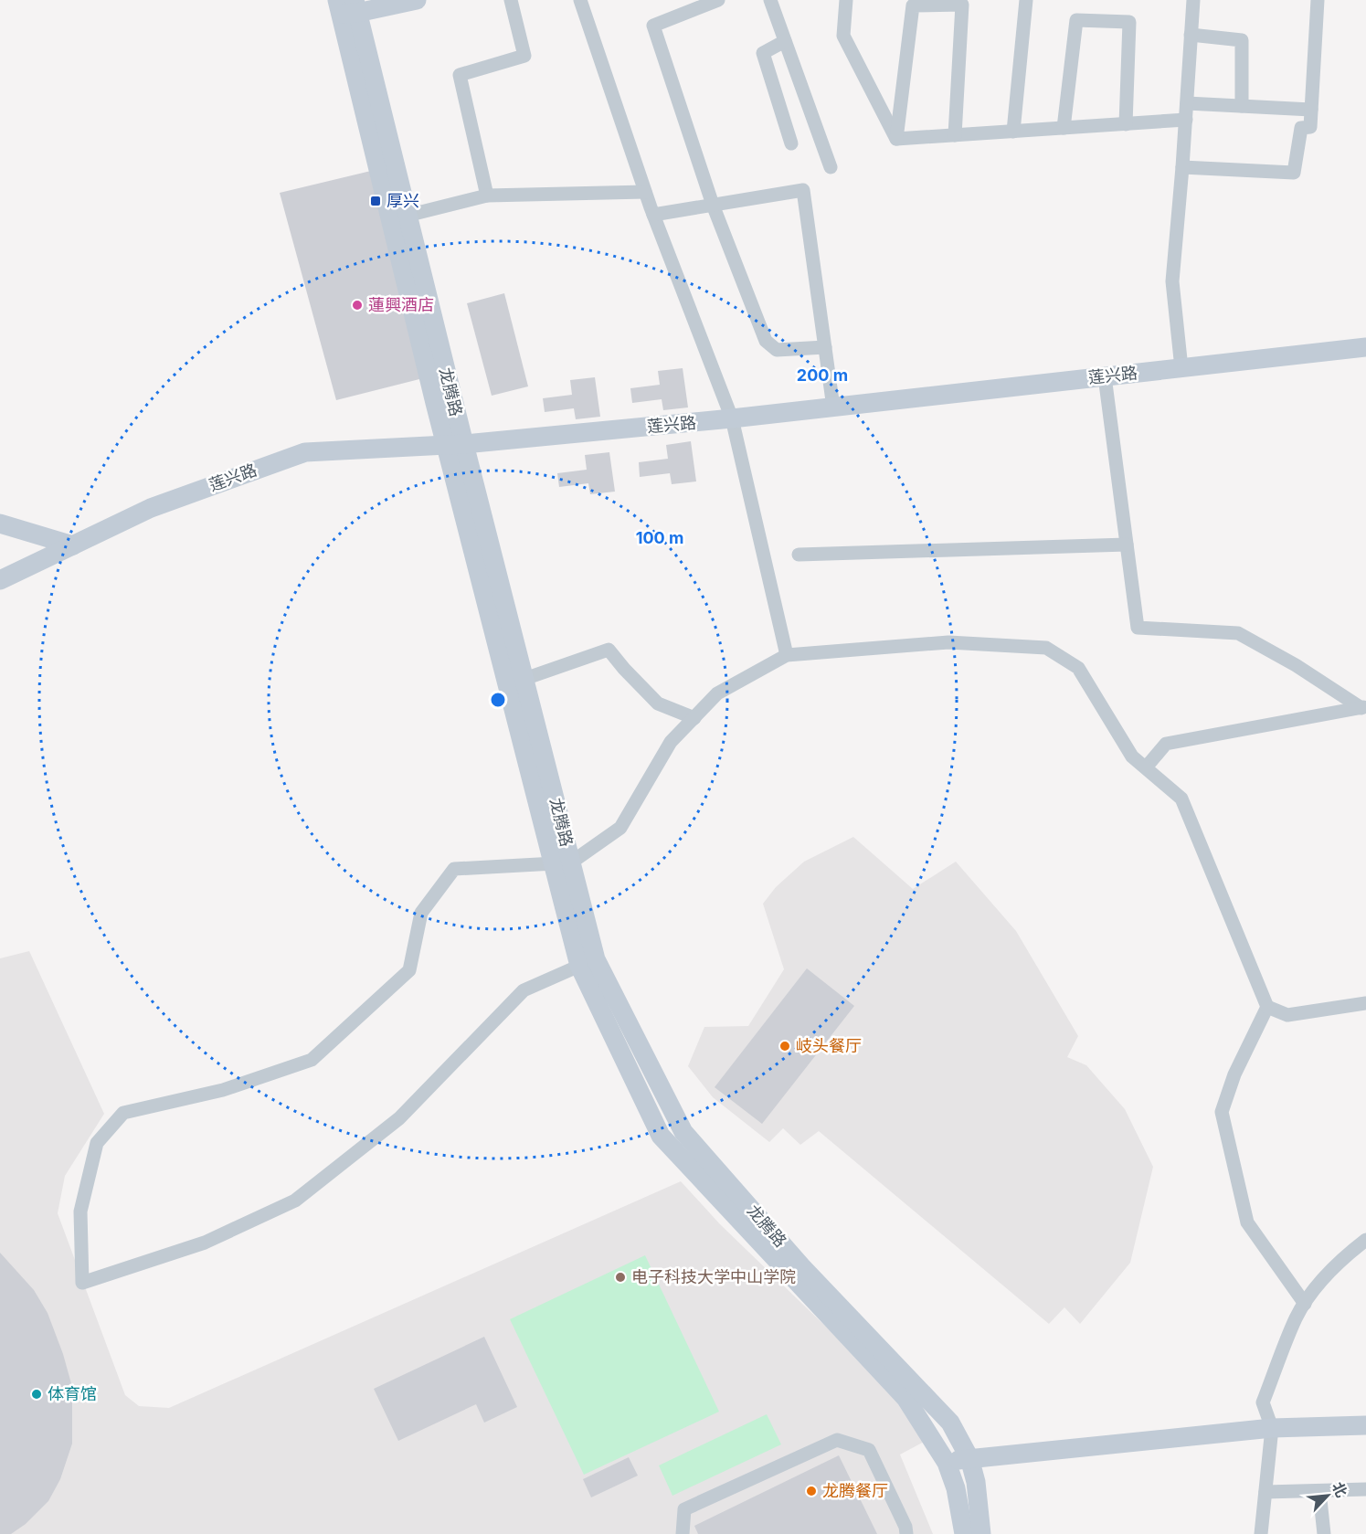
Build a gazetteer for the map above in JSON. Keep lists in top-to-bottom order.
{
  "streets": {
    "street": ["莲兴路", "龙腾路"]
  },
  "crossings": [
    ["莲兴路", "龙腾路"]
  ],
  "places": {
    "transit": ["厚兴"],
    "other": [
      "蓮興酒店",
      "岐头餐厅",
      "电子科技大学中山学院",
      "体育馆",
      "龙腾餐厅"
    ]
  },
  "north": "top right",
  "rings": ["200 m", "100 m"]
}
